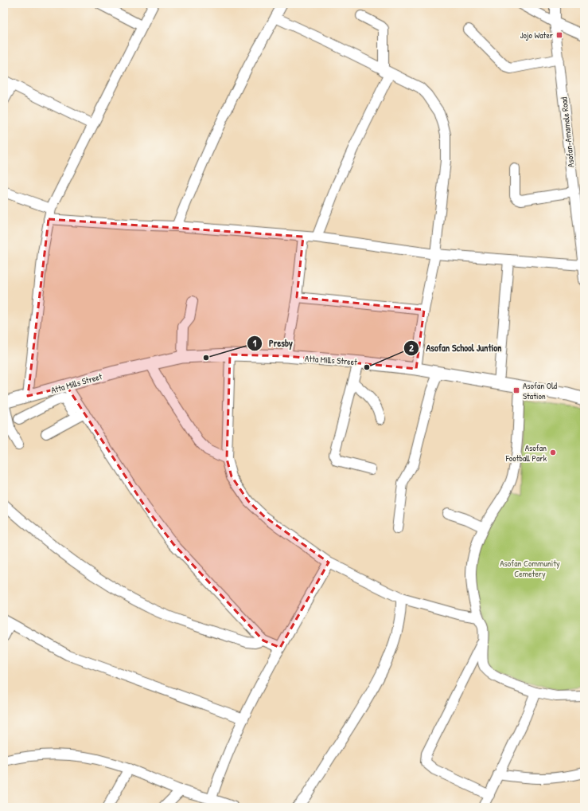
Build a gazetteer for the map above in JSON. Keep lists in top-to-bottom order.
{
  "streets": {
    "main road": ["Atta Mills Street"],
    "street": ["Asofan-Amamole Road"]
  },
  "parks": ["Asofan Community Cemetery"],
  "places": {
    "transit": ["Jojo Water", "Asofan Old Station"],
    "other": ["Presby", "Asofan School Juntion", "Asofan Football Park"]
  }
}
